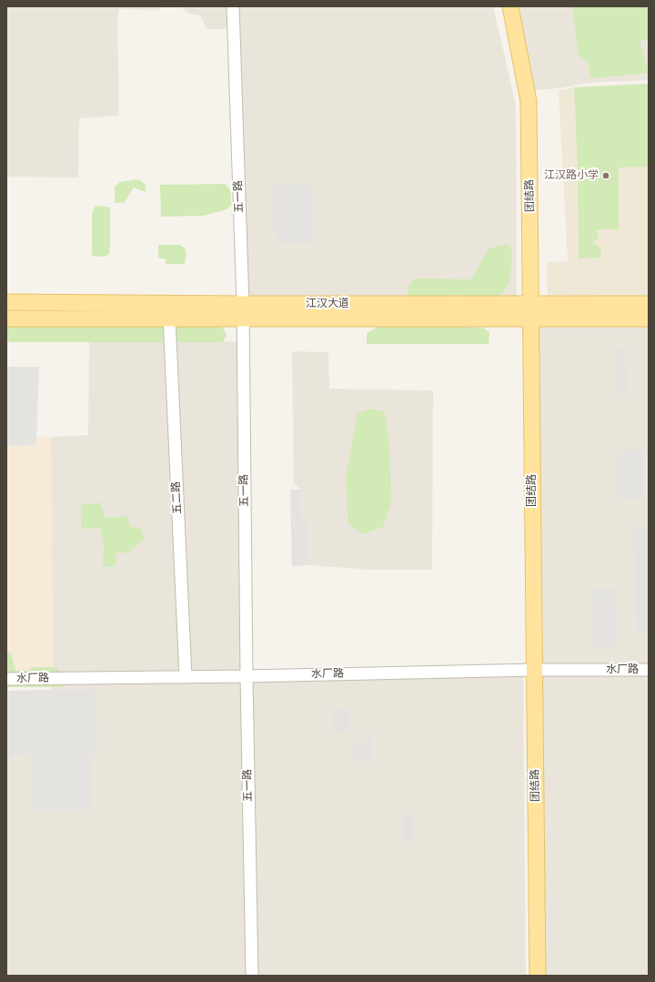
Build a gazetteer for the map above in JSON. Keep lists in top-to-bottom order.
{
  "streets": {
    "main road": ["团结路", "江汉大道"],
    "street": ["五一路", "五二路", "水厂路"]
  },
  "crossings": [
    ["团结路", "江汉大道"],
    ["团结路", "水厂路"],
    ["五一路", "江汉大道"],
    ["五一路", "水厂路"],
    ["江汉大道", "五二路"],
    ["五二路", "水厂路"]
  ],
  "places": ["江汉路小学"]
}
